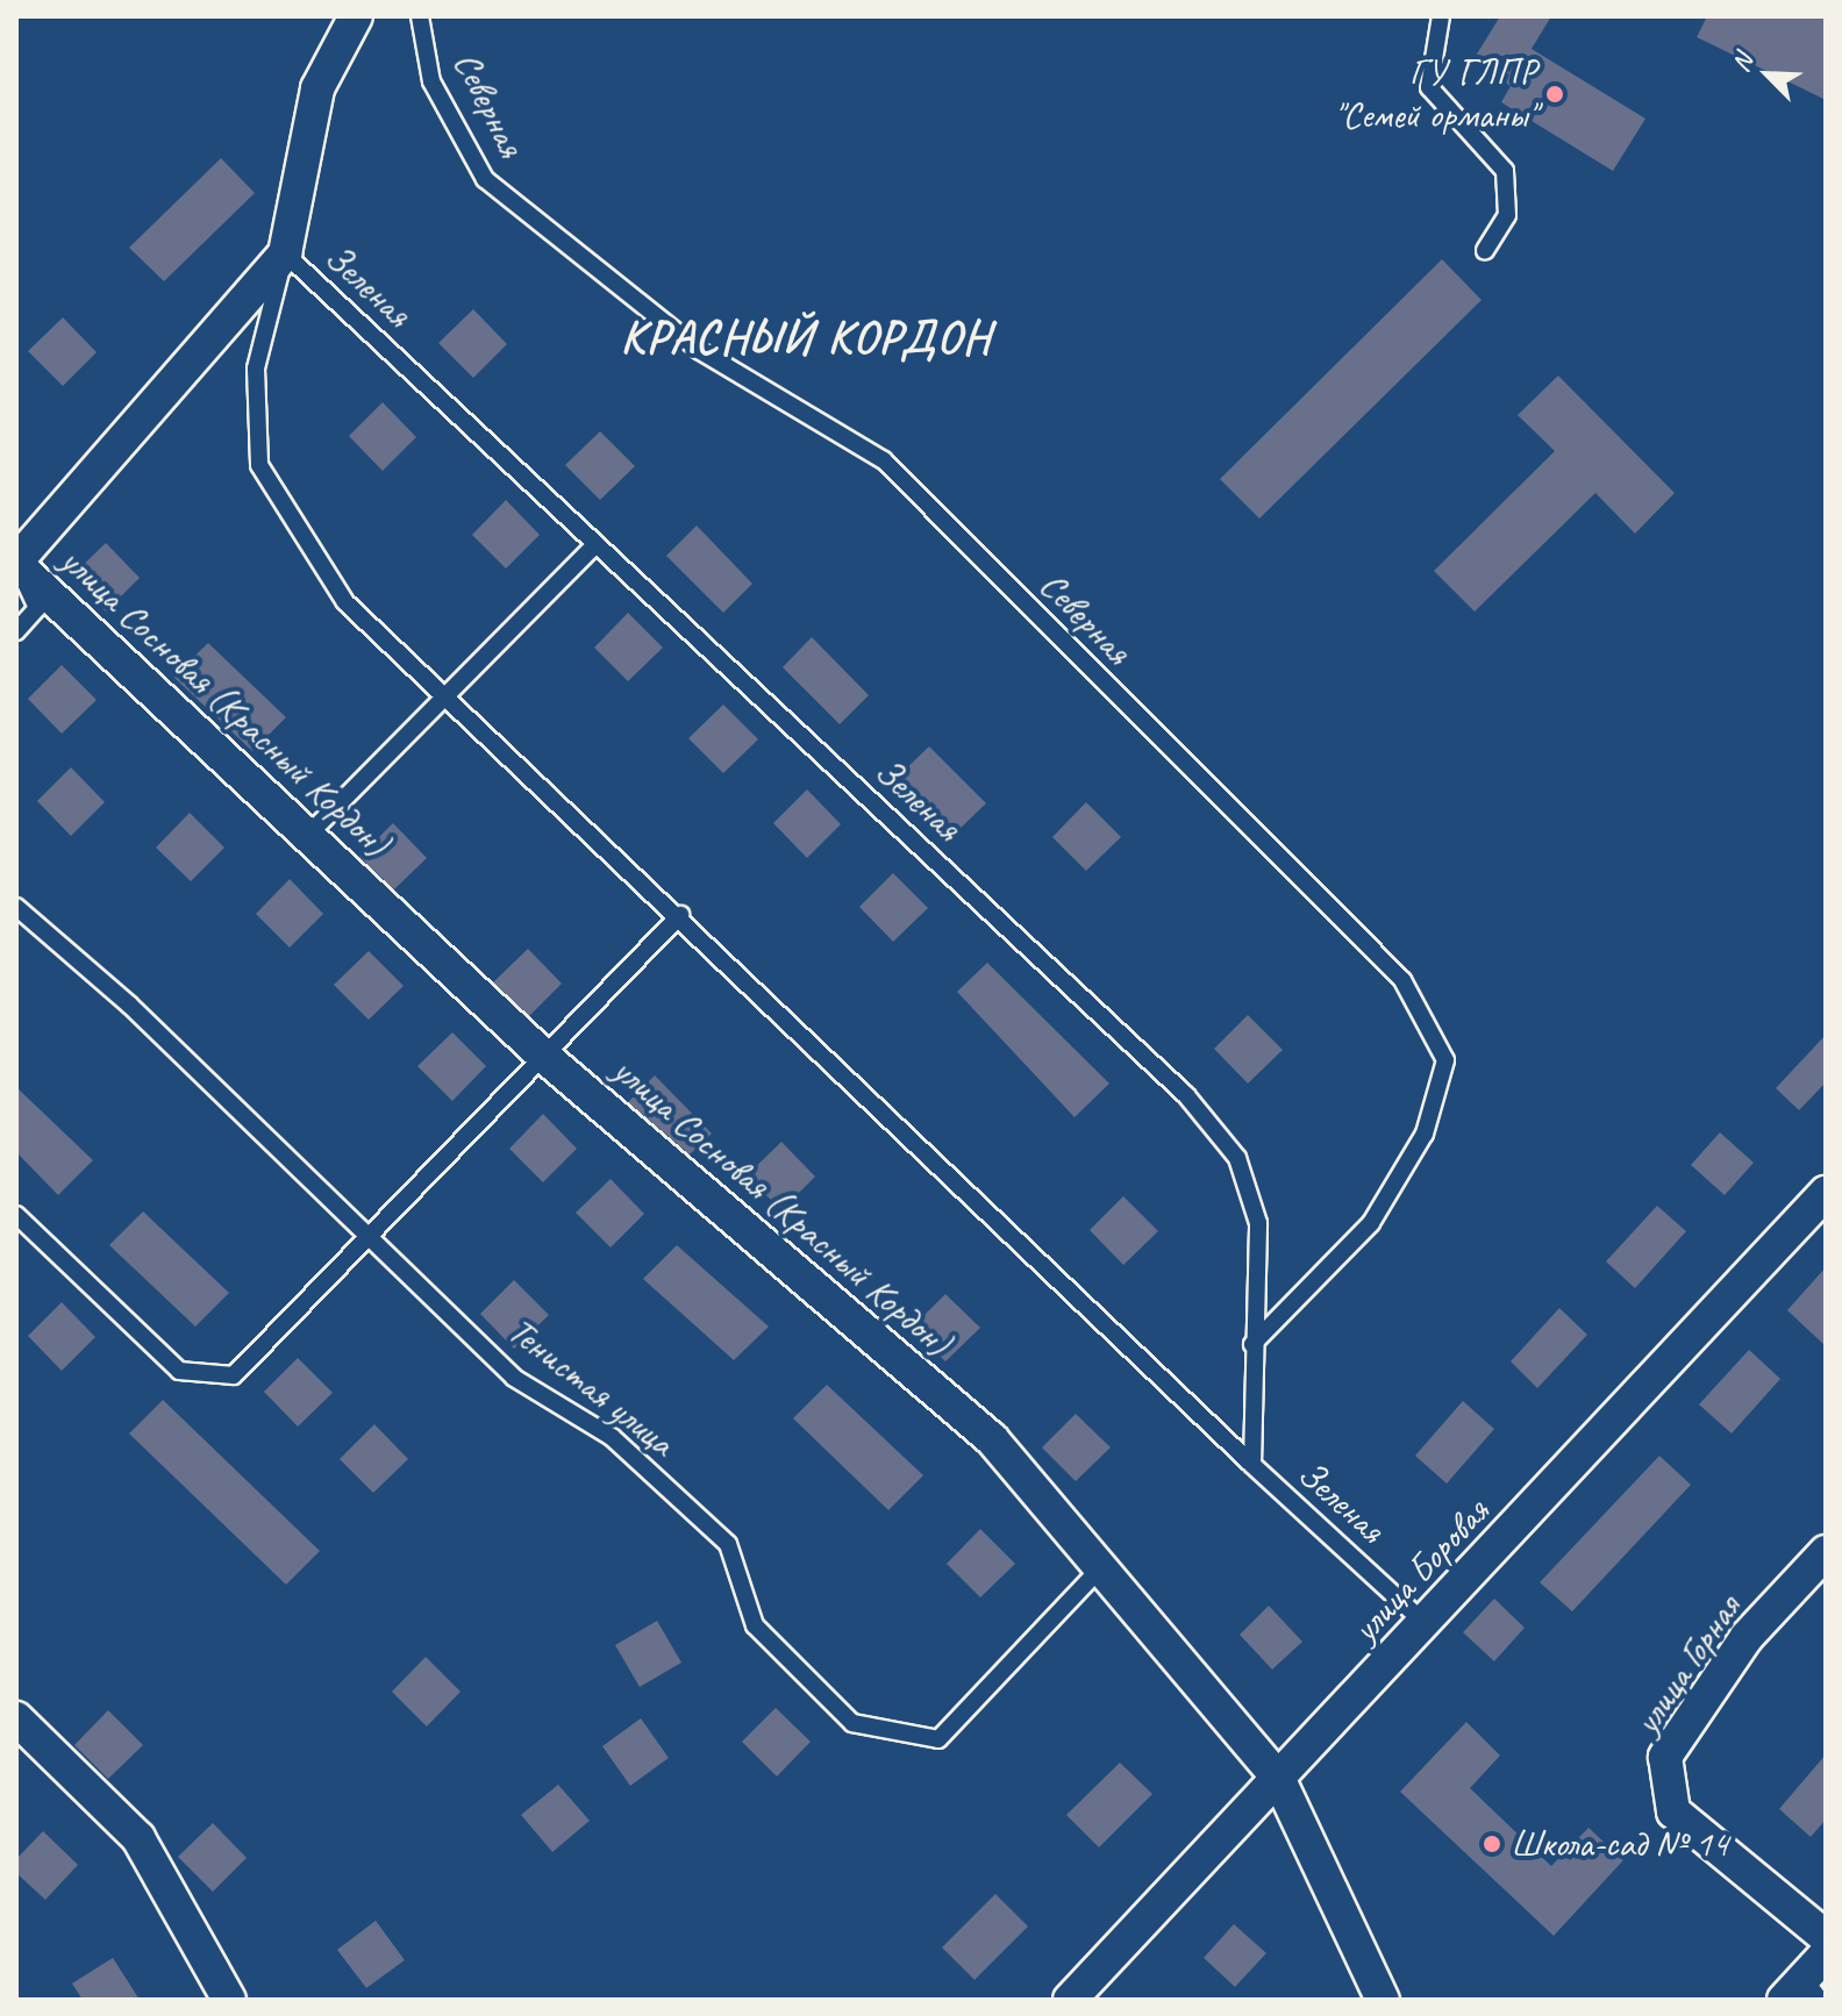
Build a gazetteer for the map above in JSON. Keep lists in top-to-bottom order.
{
  "streets": {
    "street": ["улица Сосновая (Красный Кордон)", "улица Боровая", "улица Горная"],
    "lane": ["Северная", "Зеленая", "Тенистая улица"]
  },
  "crossings": [
    ["Северная", "Зеленая"],
    ["Зеленая", "улица Боровая"],
    ["улица Сосновая (Красный Кордон)", "Тенистая улица"],
    ["улица Сосновая (Красный Кордон)", "улица Боровая"]
  ],
  "districts": ["КРАСНЫЙ КОРДОН"],
  "places": ["ГУ ГЛПР \"Семей орманы\"", "Школа-сад № 14"],
  "north": "top left"
}
